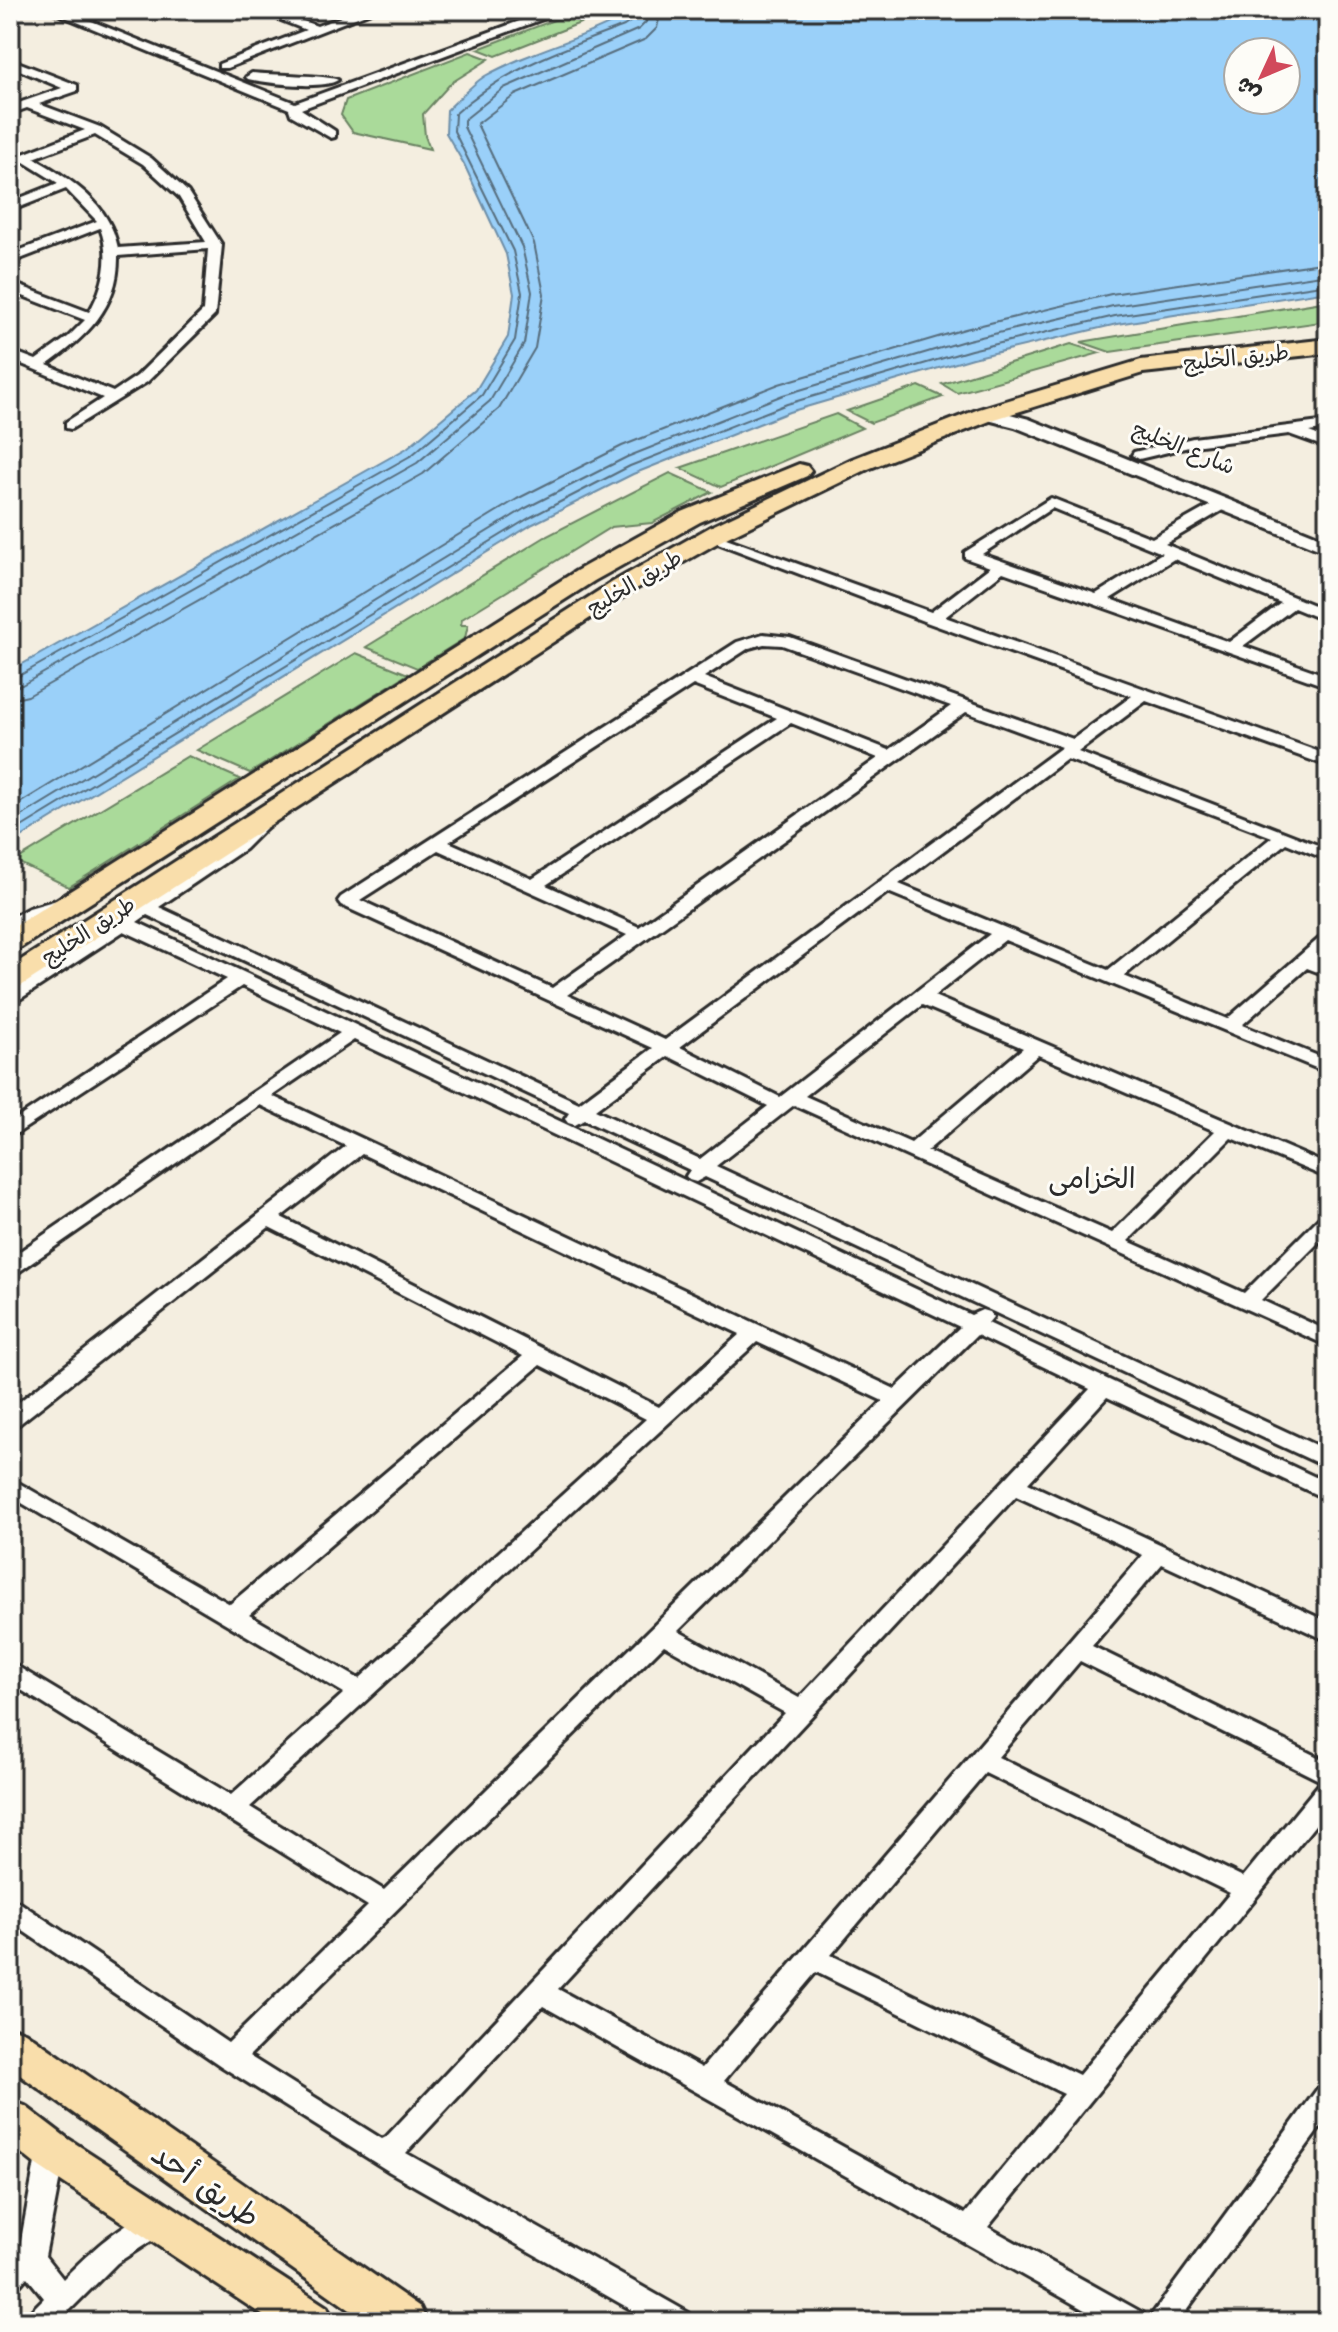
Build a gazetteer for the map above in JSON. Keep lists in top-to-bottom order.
{
  "streets": {
    "main road": ["طريق الخليج", "طريق أحد"],
    "street": ["شارع الخليج"]
  },
  "crossings": [
    ["طريق الخليج", "شارع الخليج"]
  ],
  "districts": ["الخزامى"],
  "north": "bottom left"
}
